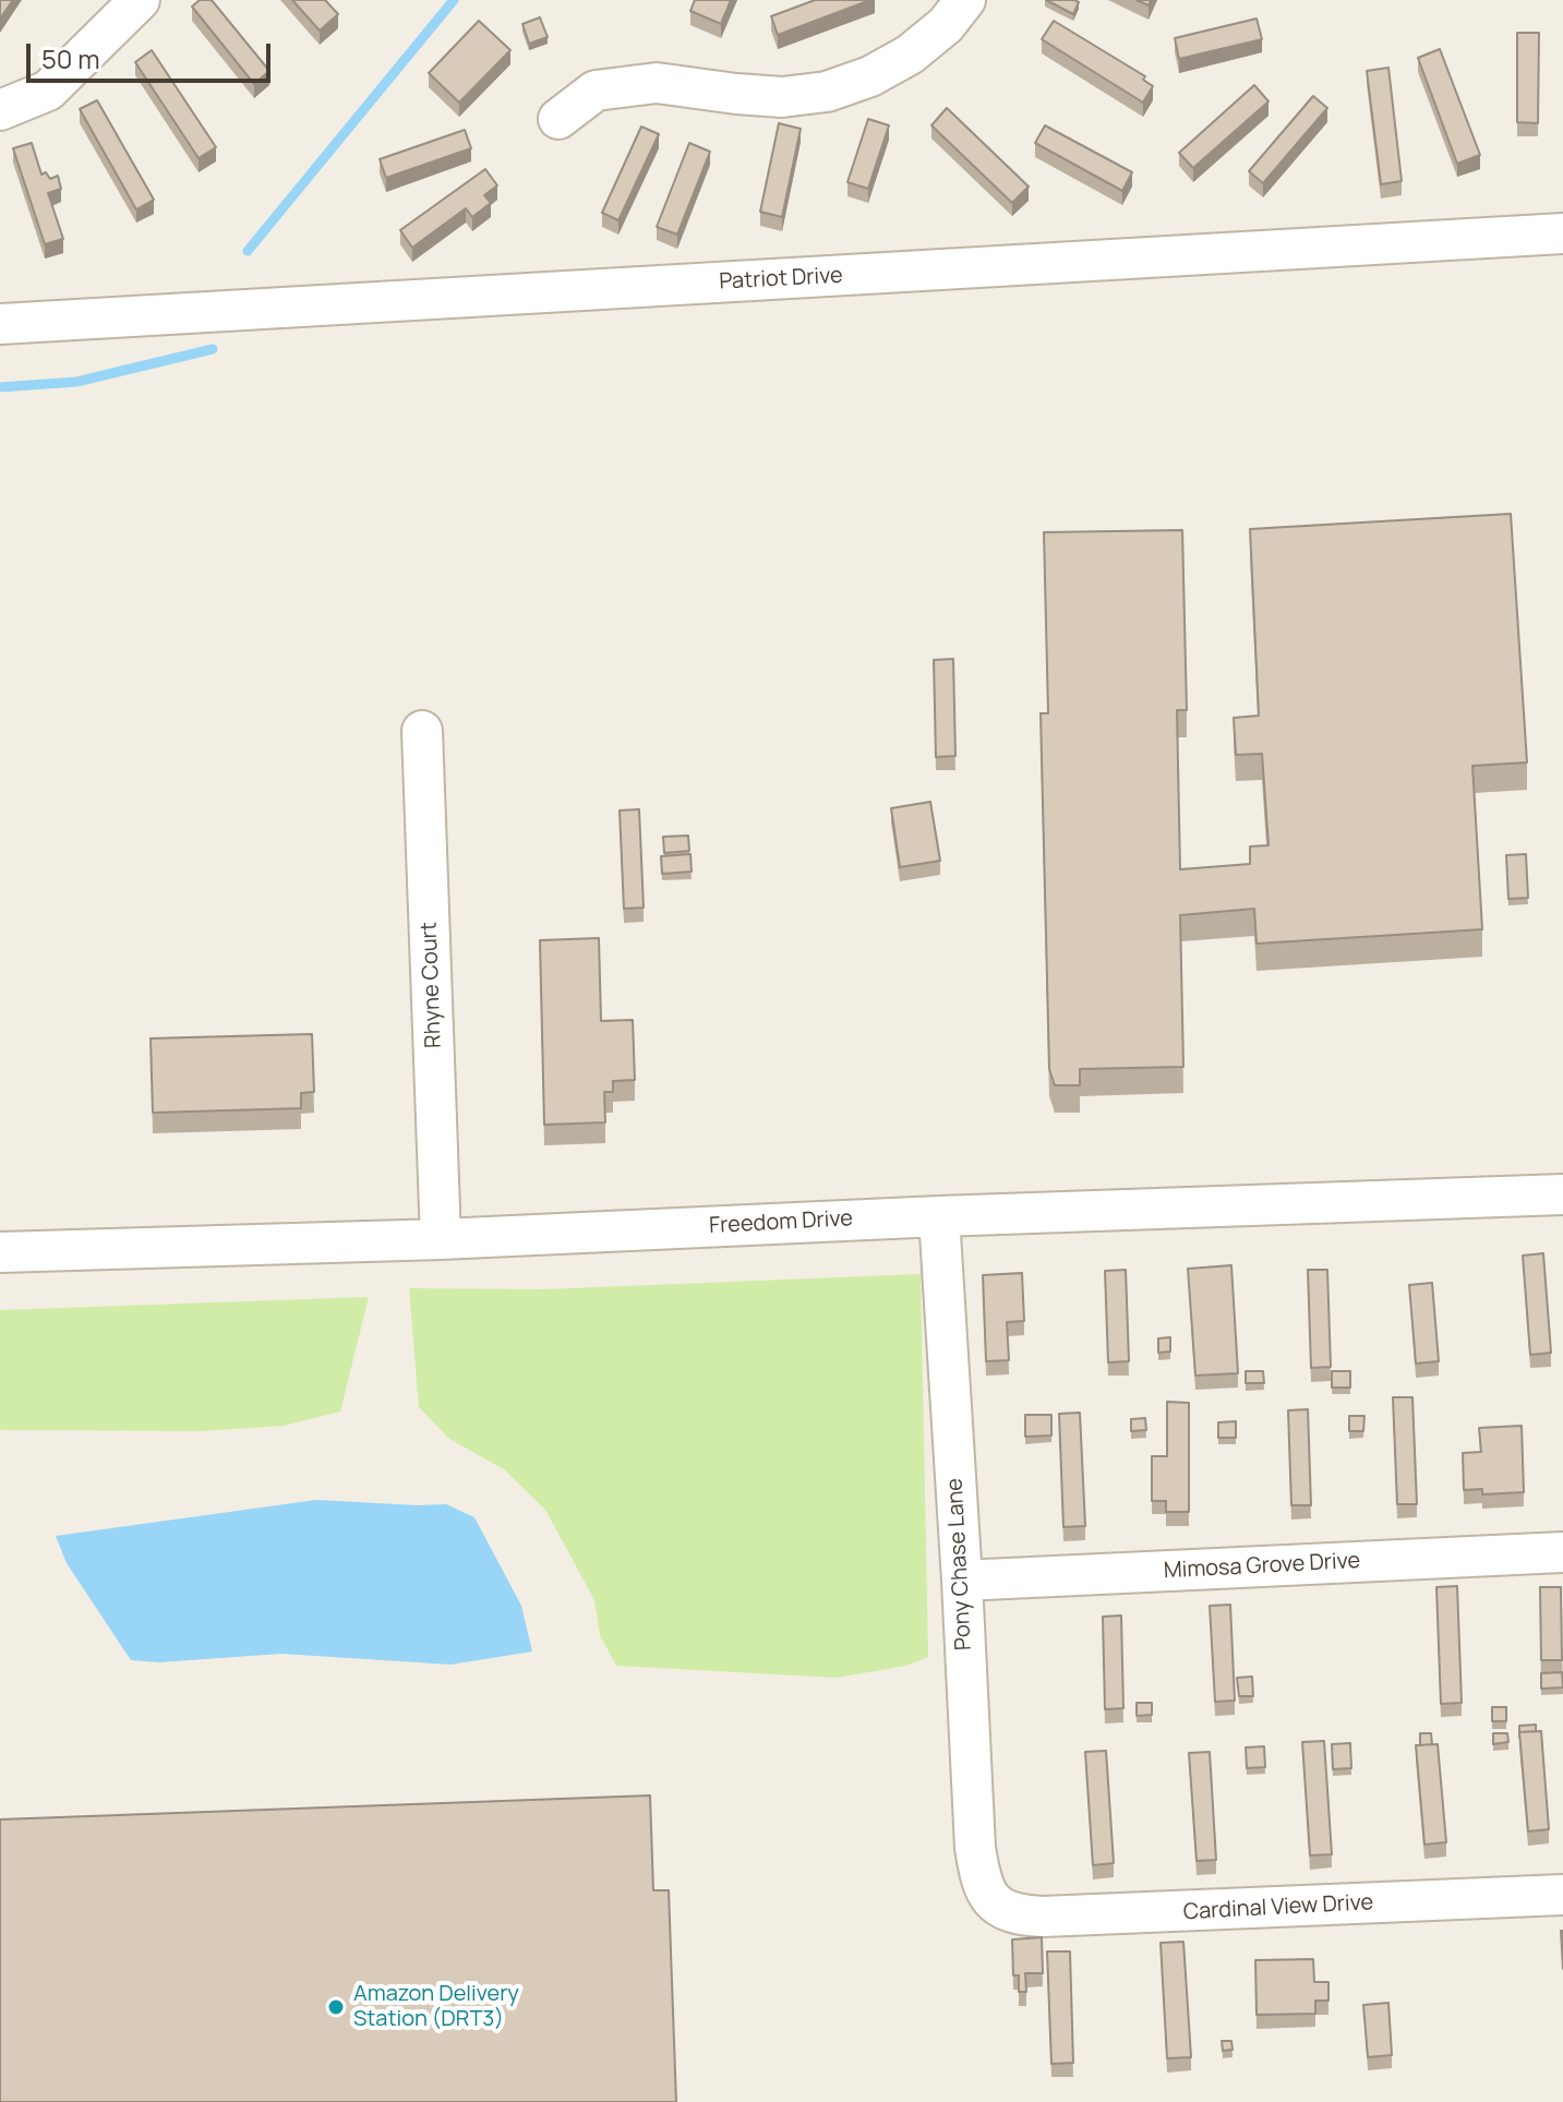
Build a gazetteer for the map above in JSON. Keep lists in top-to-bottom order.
{
  "streets": {
    "street": [
      "Patriot Drive",
      "Rhyne Court",
      "Freedom Drive",
      "Pony Chase Lane",
      "Mimosa Grove Drive",
      "Cardinal View Drive"
    ]
  },
  "crossings": [
    ["Rhyne Court", "Freedom Drive"],
    ["Freedom Drive", "Pony Chase Lane"],
    ["Pony Chase Lane", "Mimosa Grove Drive"],
    ["Pony Chase Lane", "Cardinal View Drive"]
  ],
  "places": ["Amazon Delivery Station (DRT3)"],
  "scale_bar": "50 m"
}
